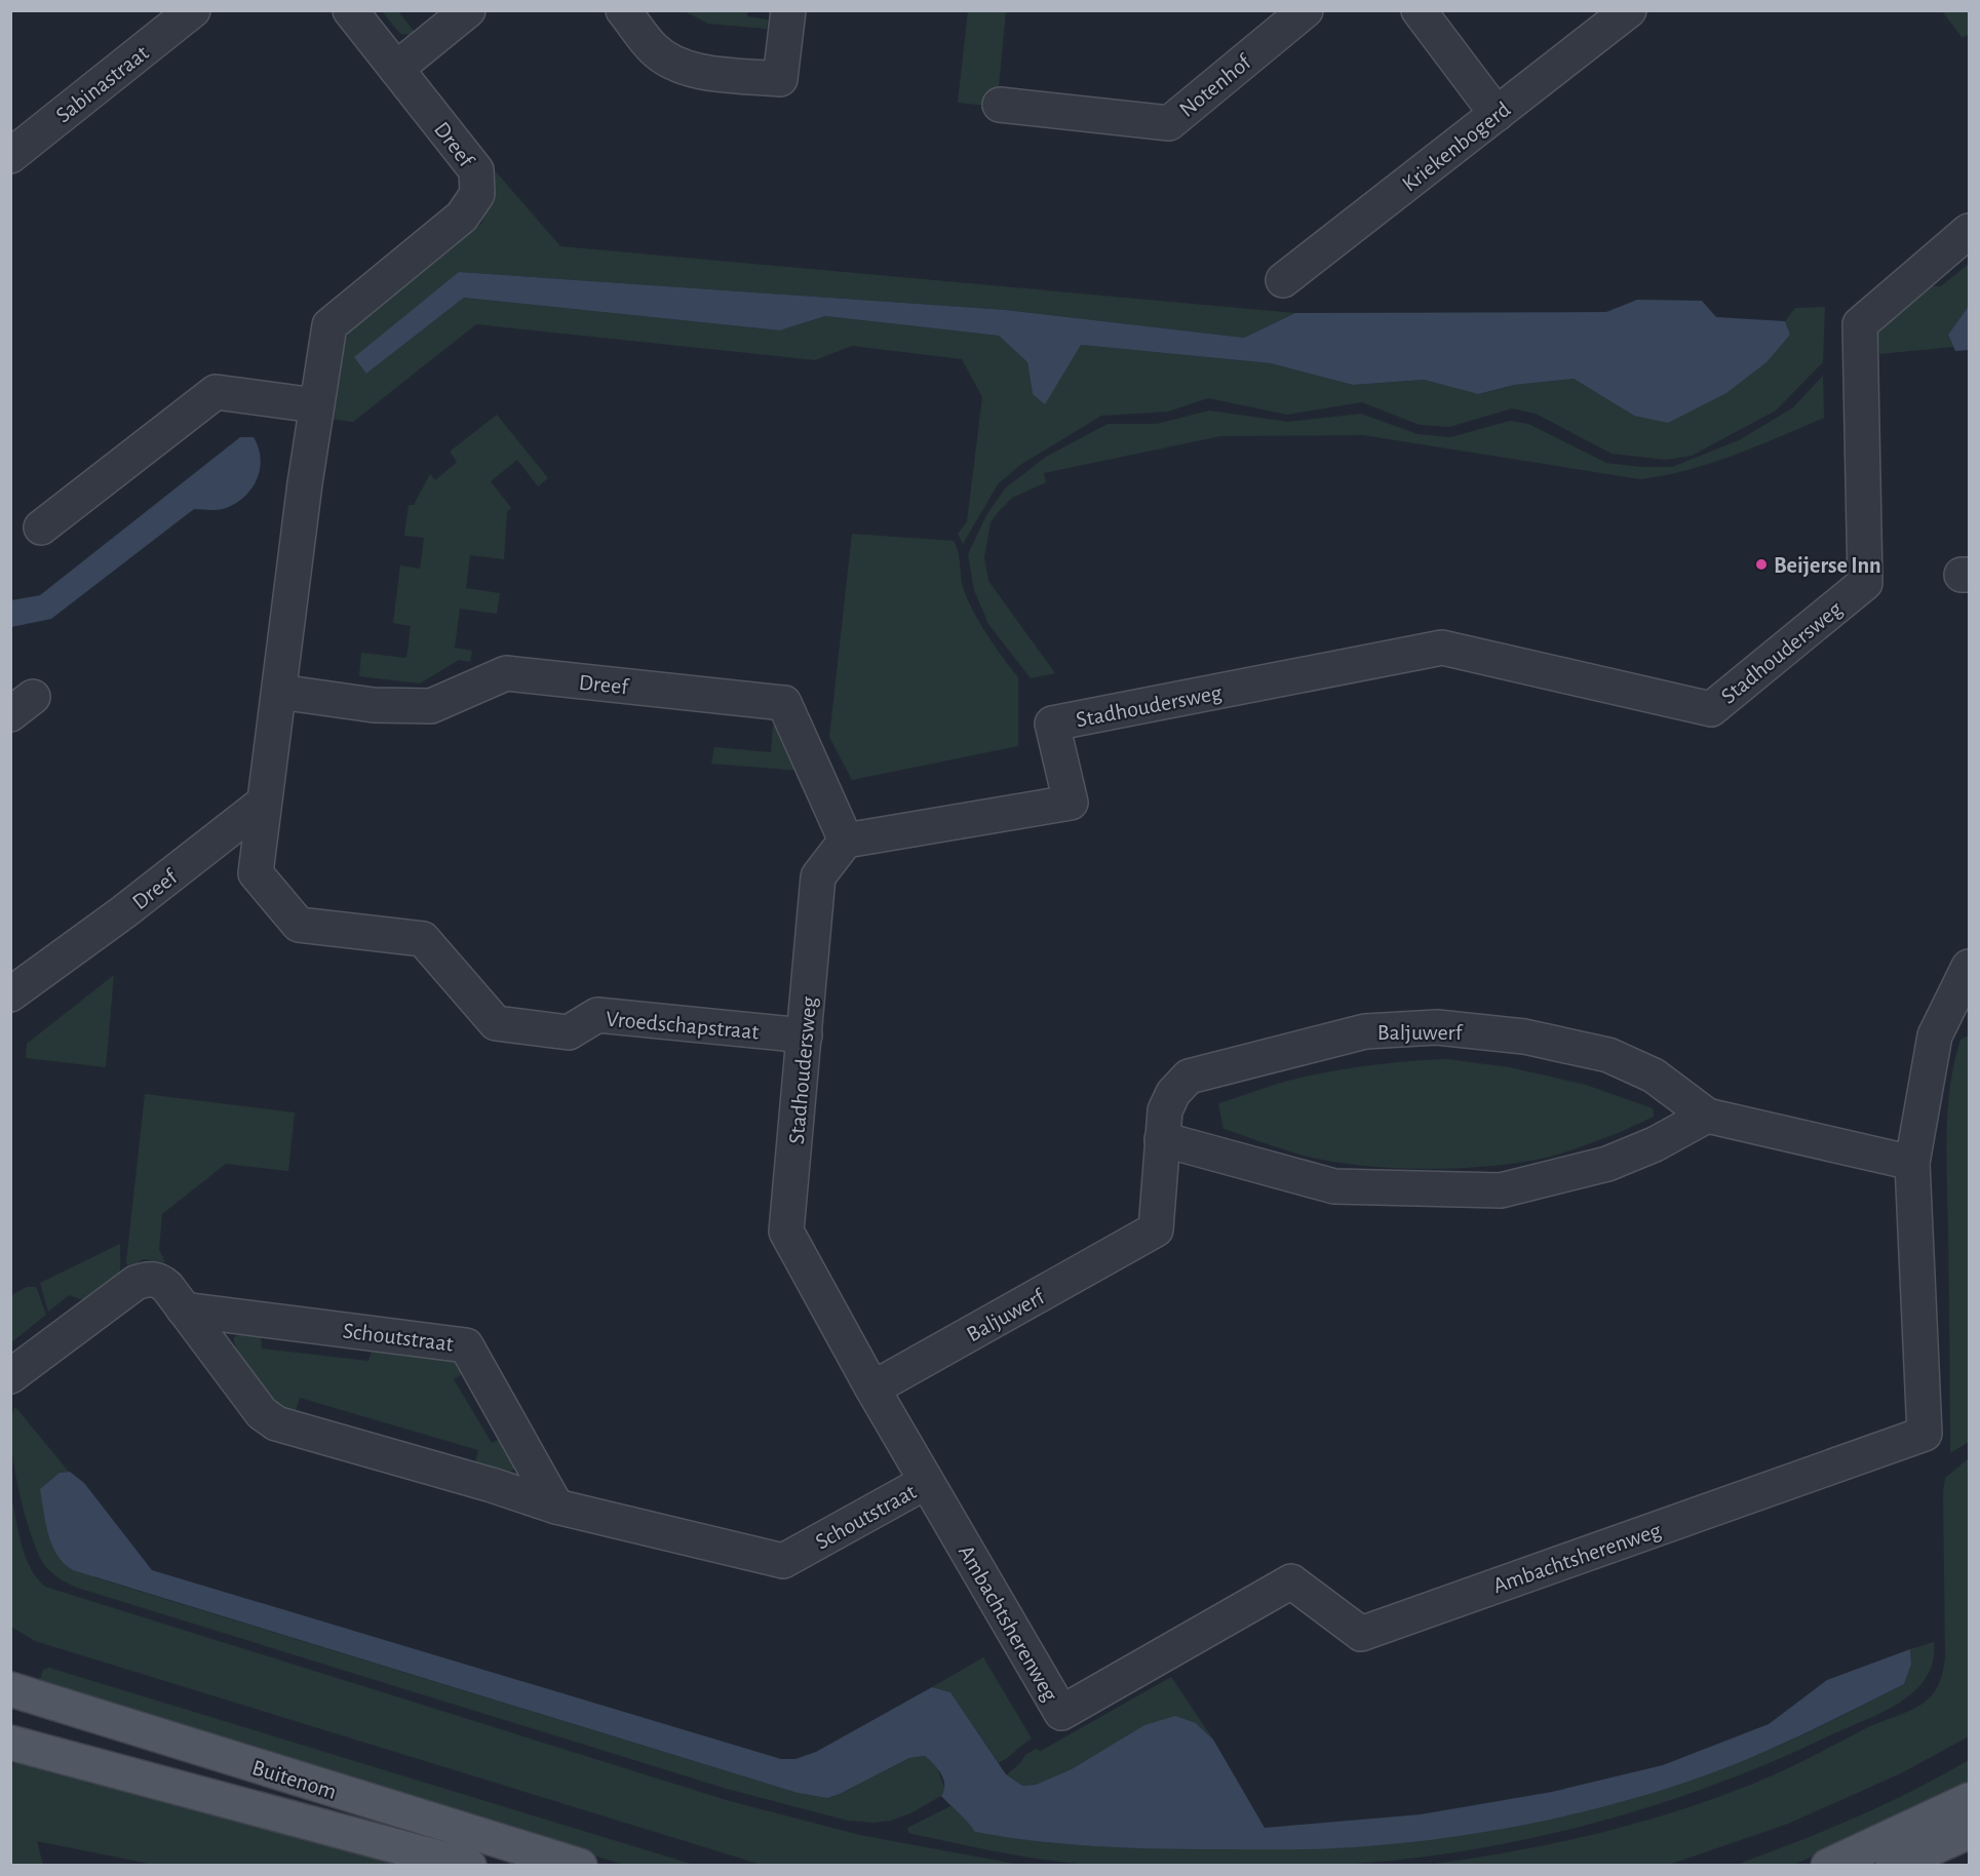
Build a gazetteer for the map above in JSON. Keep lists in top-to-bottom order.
{
  "streets": {
    "main road": ["Buitenom"],
    "street": [
      "Sabinastraat",
      "Notenhof",
      "Dreef",
      "Kriekenbogerd",
      "Stadhoudersweg",
      "Vroedschapstraat",
      "Baljuwerf",
      "Schoutstraat",
      "Ambachtsherenweg"
    ]
  },
  "crossings": [
    ["Dreef", "Stadhoudersweg"],
    ["Dreef", "Vroedschapstraat"],
    ["Stadhoudersweg", "Vroedschapstraat"],
    ["Stadhoudersweg", "Baljuwerf"],
    ["Stadhoudersweg", "Schoutstraat"],
    ["Stadhoudersweg", "Ambachtsherenweg"],
    ["Baljuwerf", "Ambachtsherenweg"],
    ["Schoutstraat", "Ambachtsherenweg"]
  ],
  "places": ["Beijerse Inn"]
}
